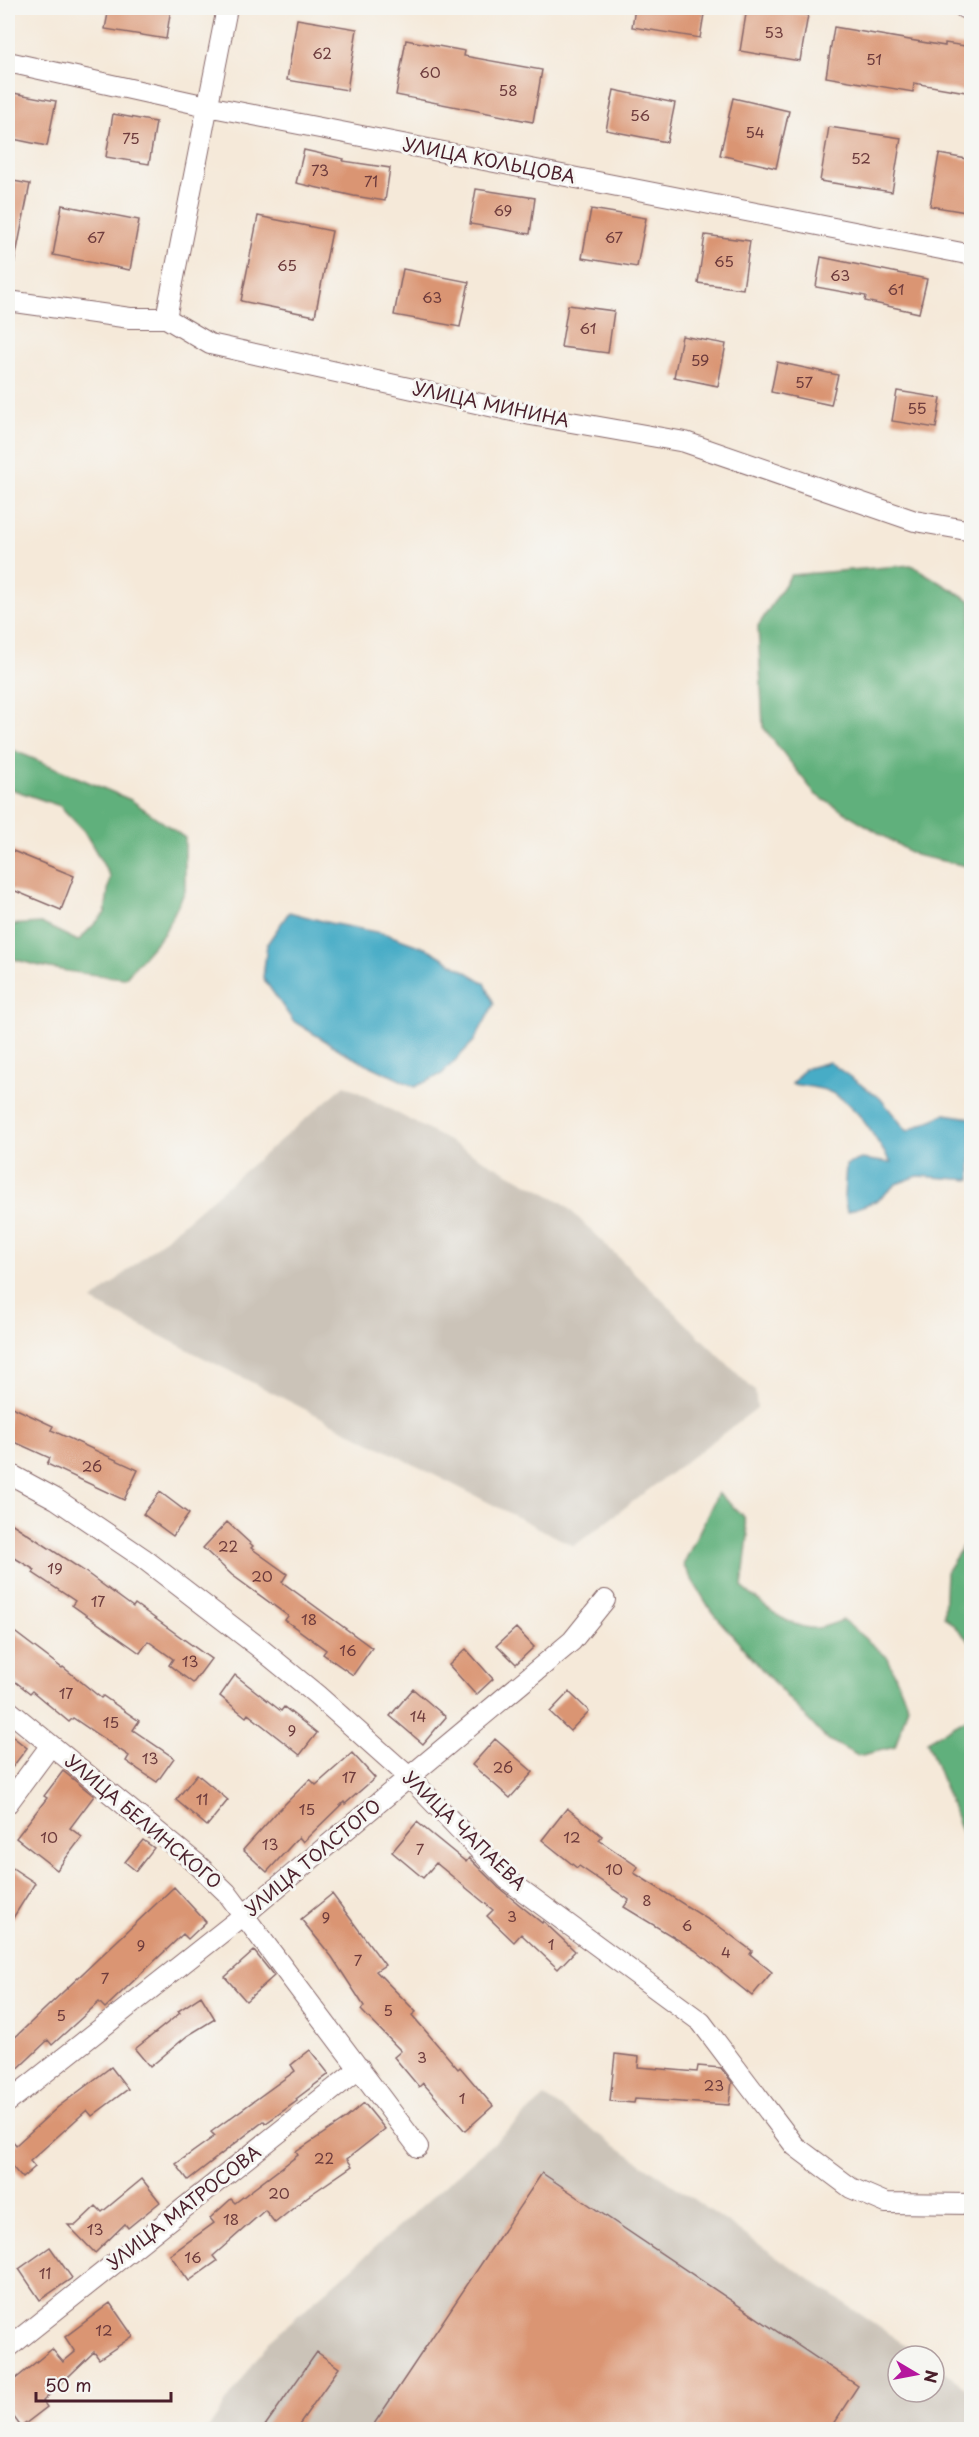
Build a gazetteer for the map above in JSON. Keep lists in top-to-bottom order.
{
  "streets": {
    "street": [
      "УЛИЦА КОЛЬЦОВА",
      "УЛИЦА МИНИНА",
      "УЛИЦА БЕЛИНСКОГО",
      "УЛИЦА ЧАПАЕВА",
      "УЛИЦА ТОЛСТОГО",
      "УЛИЦА МАТРОСОВА"
    ]
  },
  "crossings": [
    ["УЛИЦА БЕЛИНСКОГО", "УЛИЦА ТОЛСТОГО"],
    ["УЛИЦА БЕЛИНСКОГО", "УЛИЦА МАТРОСОВА"],
    ["УЛИЦА ЧАПАЕВА", "УЛИЦА ТОЛСТОГО"]
  ],
  "house_numbers": [
    "53",
    "62",
    "51",
    "60",
    "58",
    "56",
    "54",
    "75",
    "52",
    "73",
    "71",
    "69",
    "67",
    "67",
    "65",
    "65",
    "63",
    "61",
    "63",
    "61",
    "59",
    "57",
    "55",
    "26",
    "22",
    "19",
    "20",
    "17",
    "18",
    "16",
    "13",
    "17",
    "14",
    "15",
    "9",
    "13",
    "26",
    "17",
    "11",
    "15",
    "10",
    "12",
    "13",
    "7",
    "10",
    "8",
    "3",
    "9",
    "6",
    "1",
    "9",
    "4",
    "7",
    "7",
    "5",
    "5",
    "3",
    "23",
    "1",
    "22",
    "20",
    "18",
    "13",
    "16",
    "11",
    "12"
  ],
  "scale_bar": "50 m",
  "north": "right"
}
